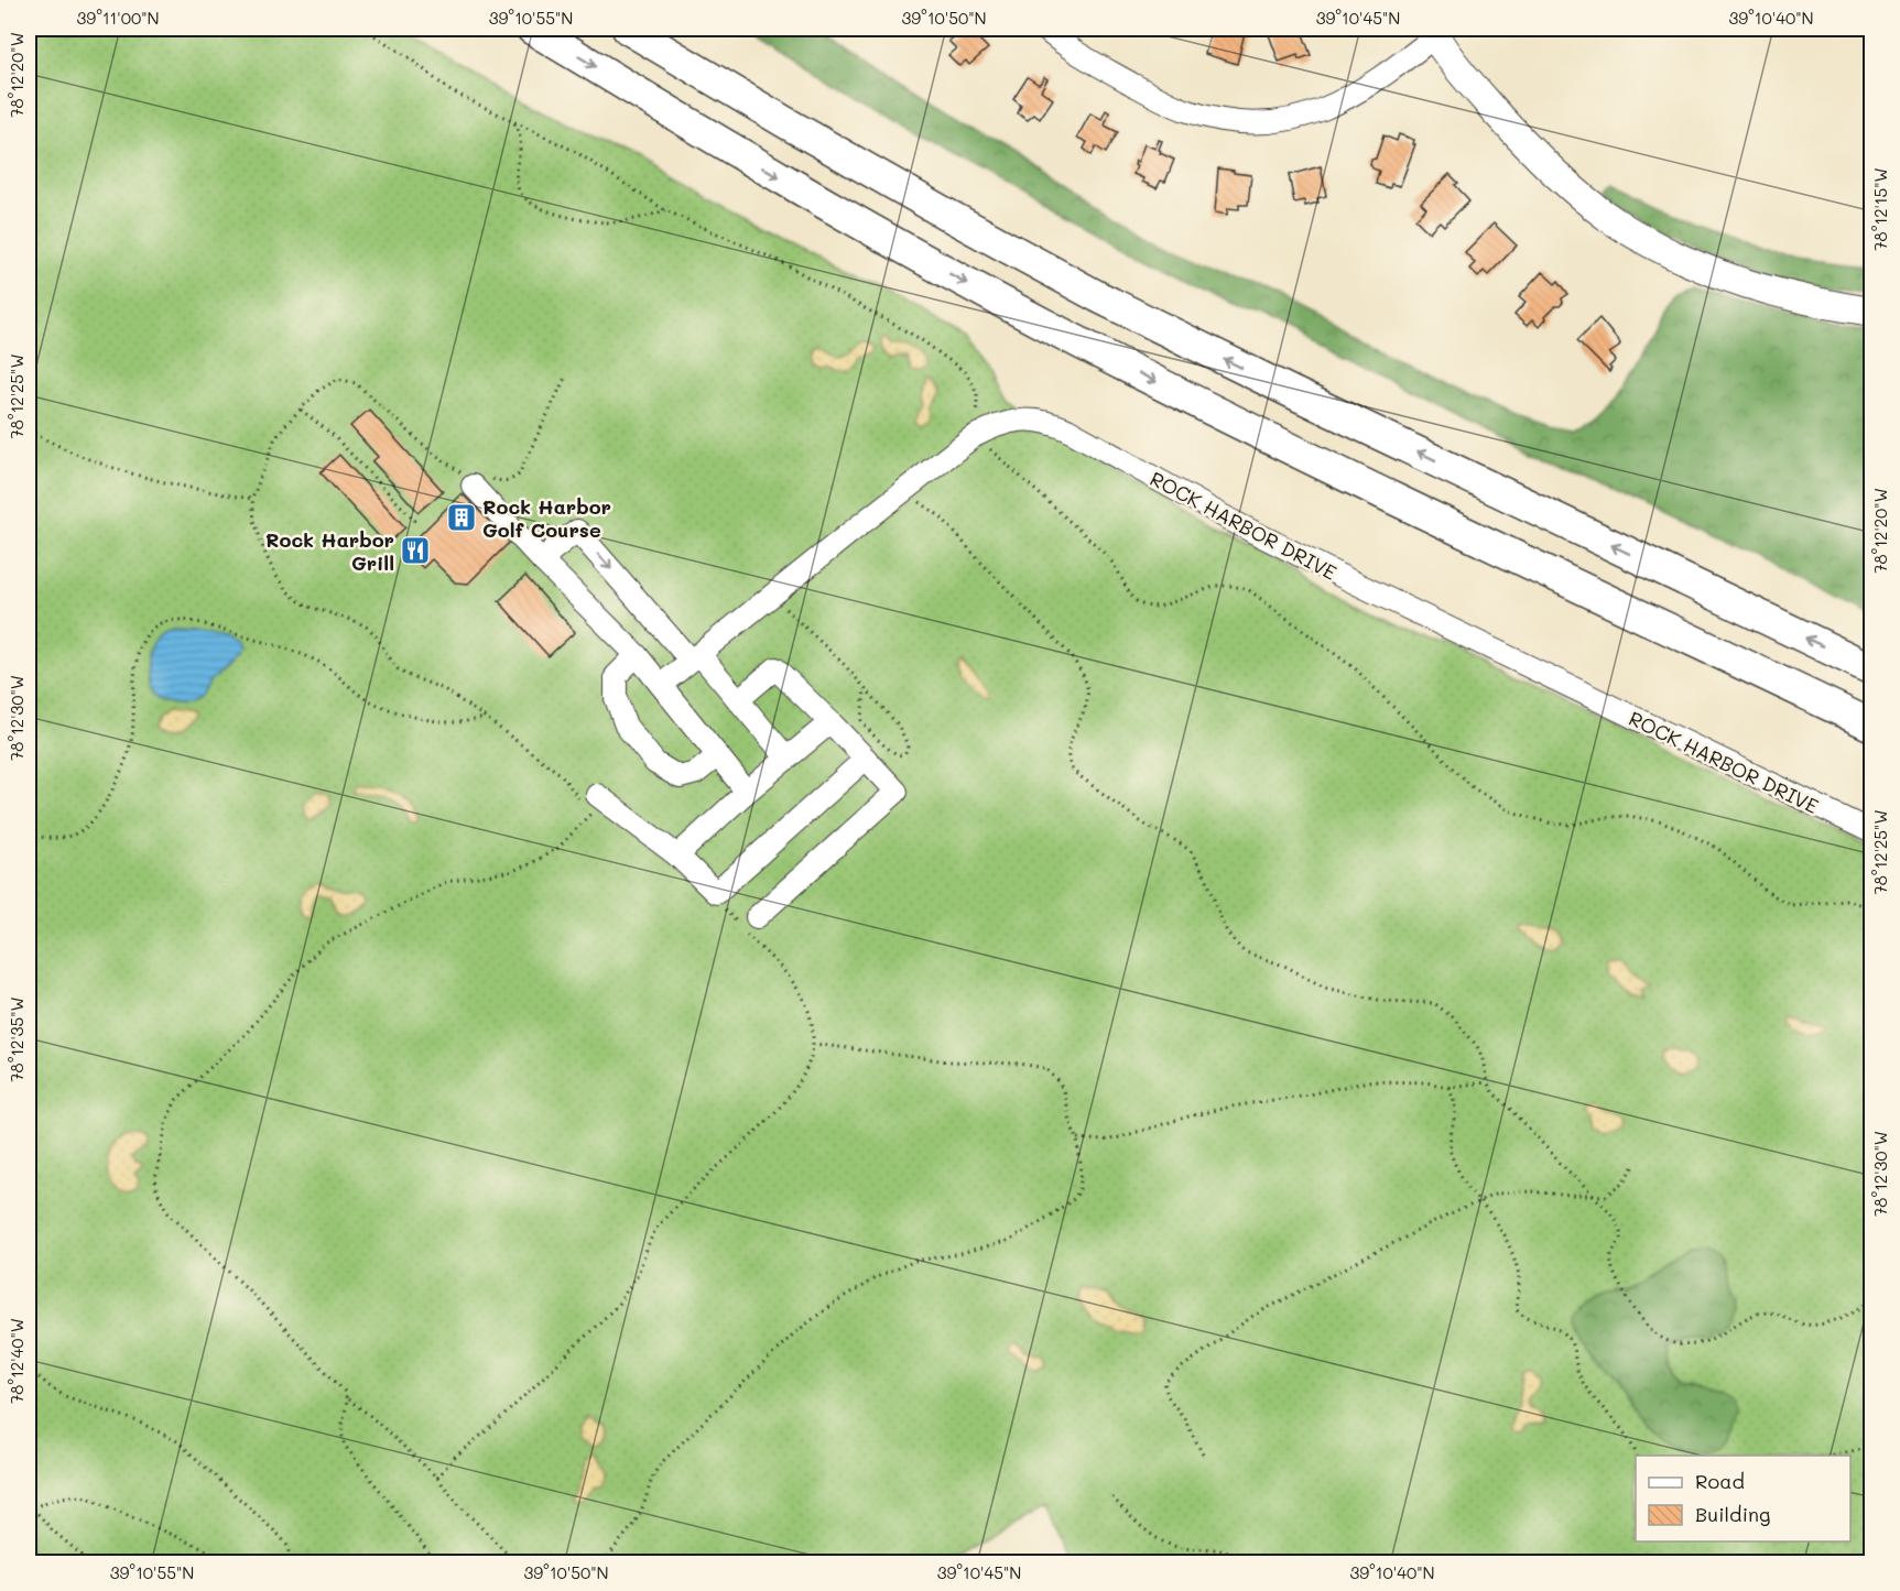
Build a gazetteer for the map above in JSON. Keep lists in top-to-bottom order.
{
  "streets": {
    "street": ["ROCK HARBOR DRIVE"]
  },
  "places": {
    "building": ["Rock Harbor Golf Course"],
    "restaurant": ["Rock Harbor Grill"]
  },
  "legend": ["Road", "Building"],
  "coordinates": [
    "39°11'00\"N",
    "39°10'55\"N",
    "39°10'50\"N",
    "39°10'45\"N",
    "39°10'40\"N",
    "78°12'20\"W",
    "78°12'15\"W",
    "78°12'25\"W",
    "78°12'30\"W",
    "78°12'35\"W",
    "78°12'40\"W"
  ]
}
